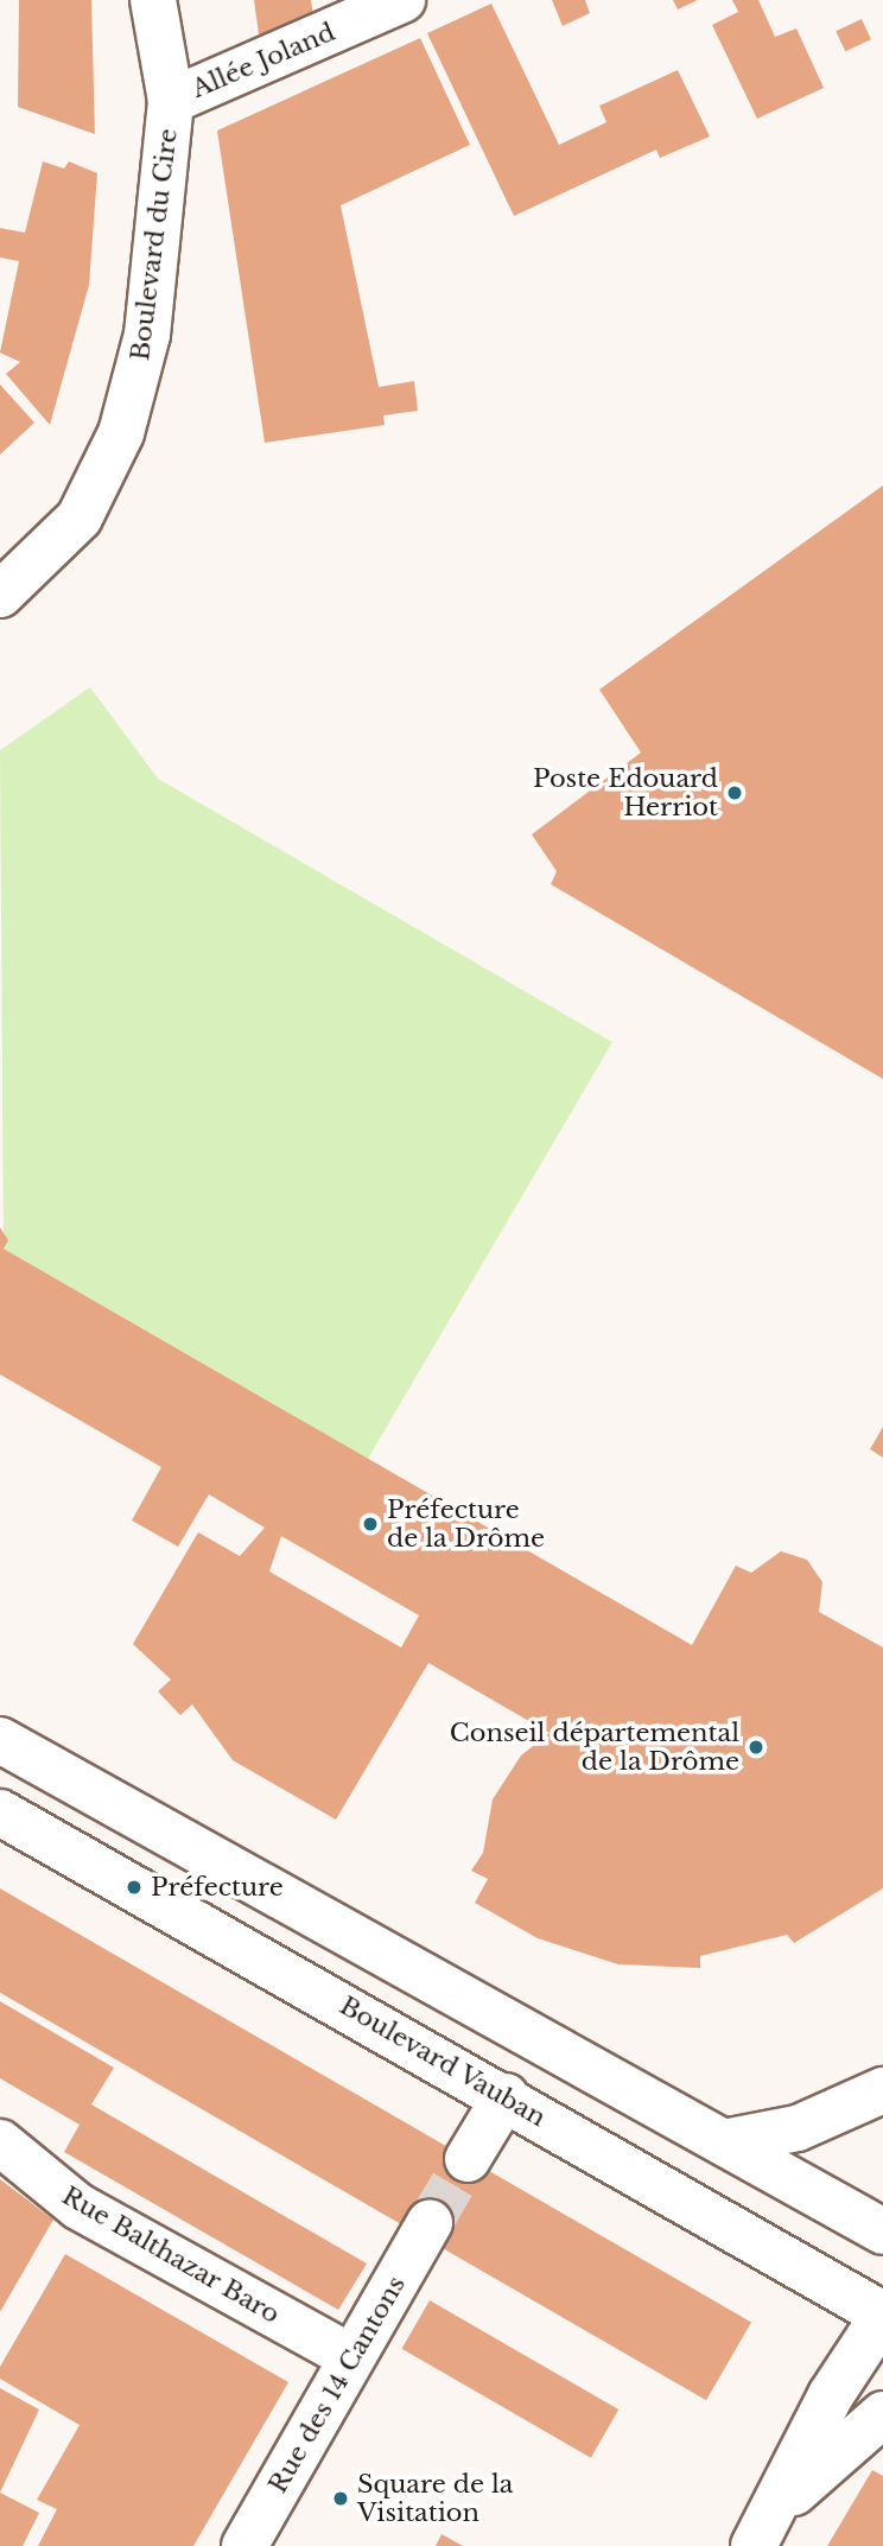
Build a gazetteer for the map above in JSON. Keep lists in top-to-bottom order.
{
  "streets": {
    "street": [
      "Allée Joland",
      "Boulevard du Cire",
      "Boulevard Vauban",
      "Rue Balthazar Baro",
      "Rue des 14 Cantons"
    ]
  },
  "crossings": [
    ["Allée Joland", "Boulevard du Cire"],
    ["Rue Balthazar Baro", "Rue des 14 Cantons"]
  ],
  "places": [
    "Poste Edouard Herriot",
    "Préfecture de la Drôme",
    "Conseil départemental de la Drôme",
    "Préfecture",
    "Square de la Visitation"
  ]
}
